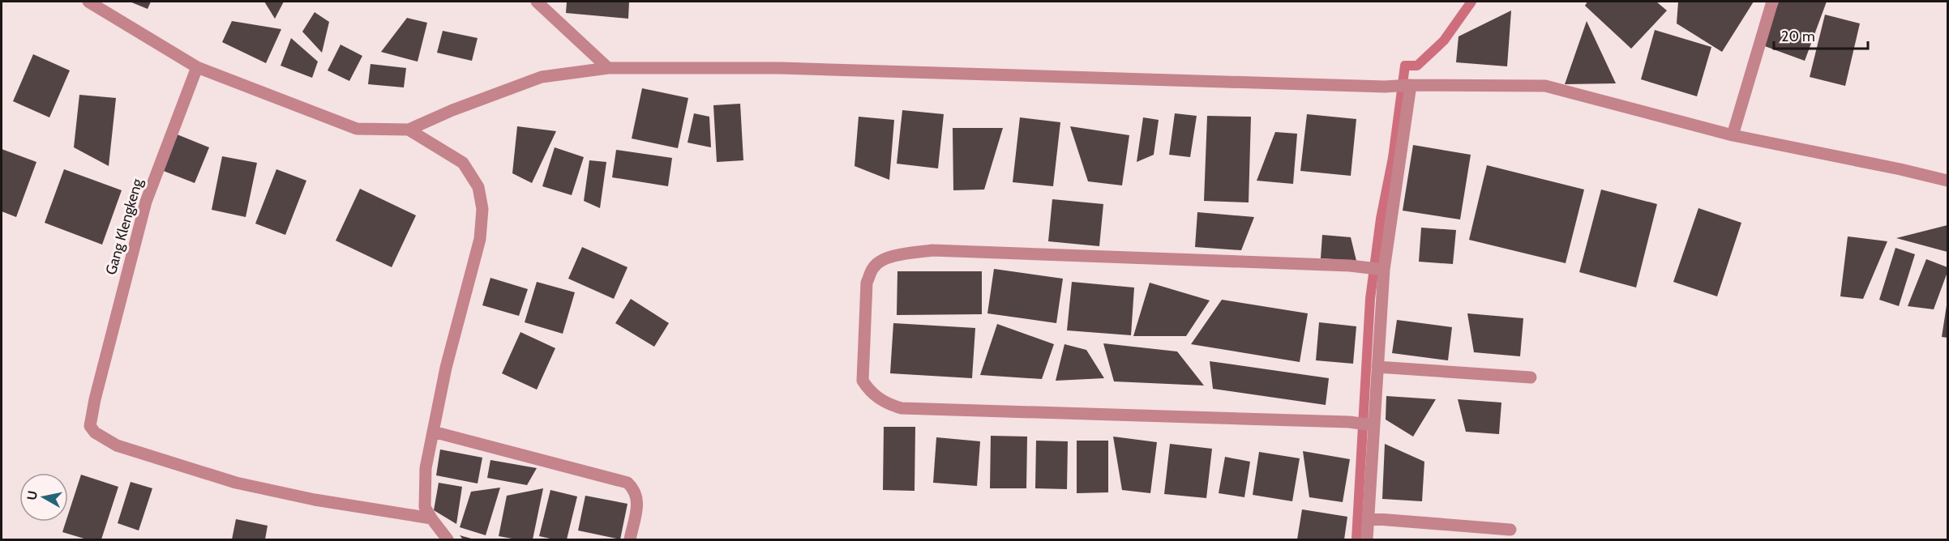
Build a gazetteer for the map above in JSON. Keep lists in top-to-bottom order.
{
  "streets": {
    "street": ["Gang Klengkeng"]
  },
  "scale_bar": "20 m",
  "north": "left"
}
